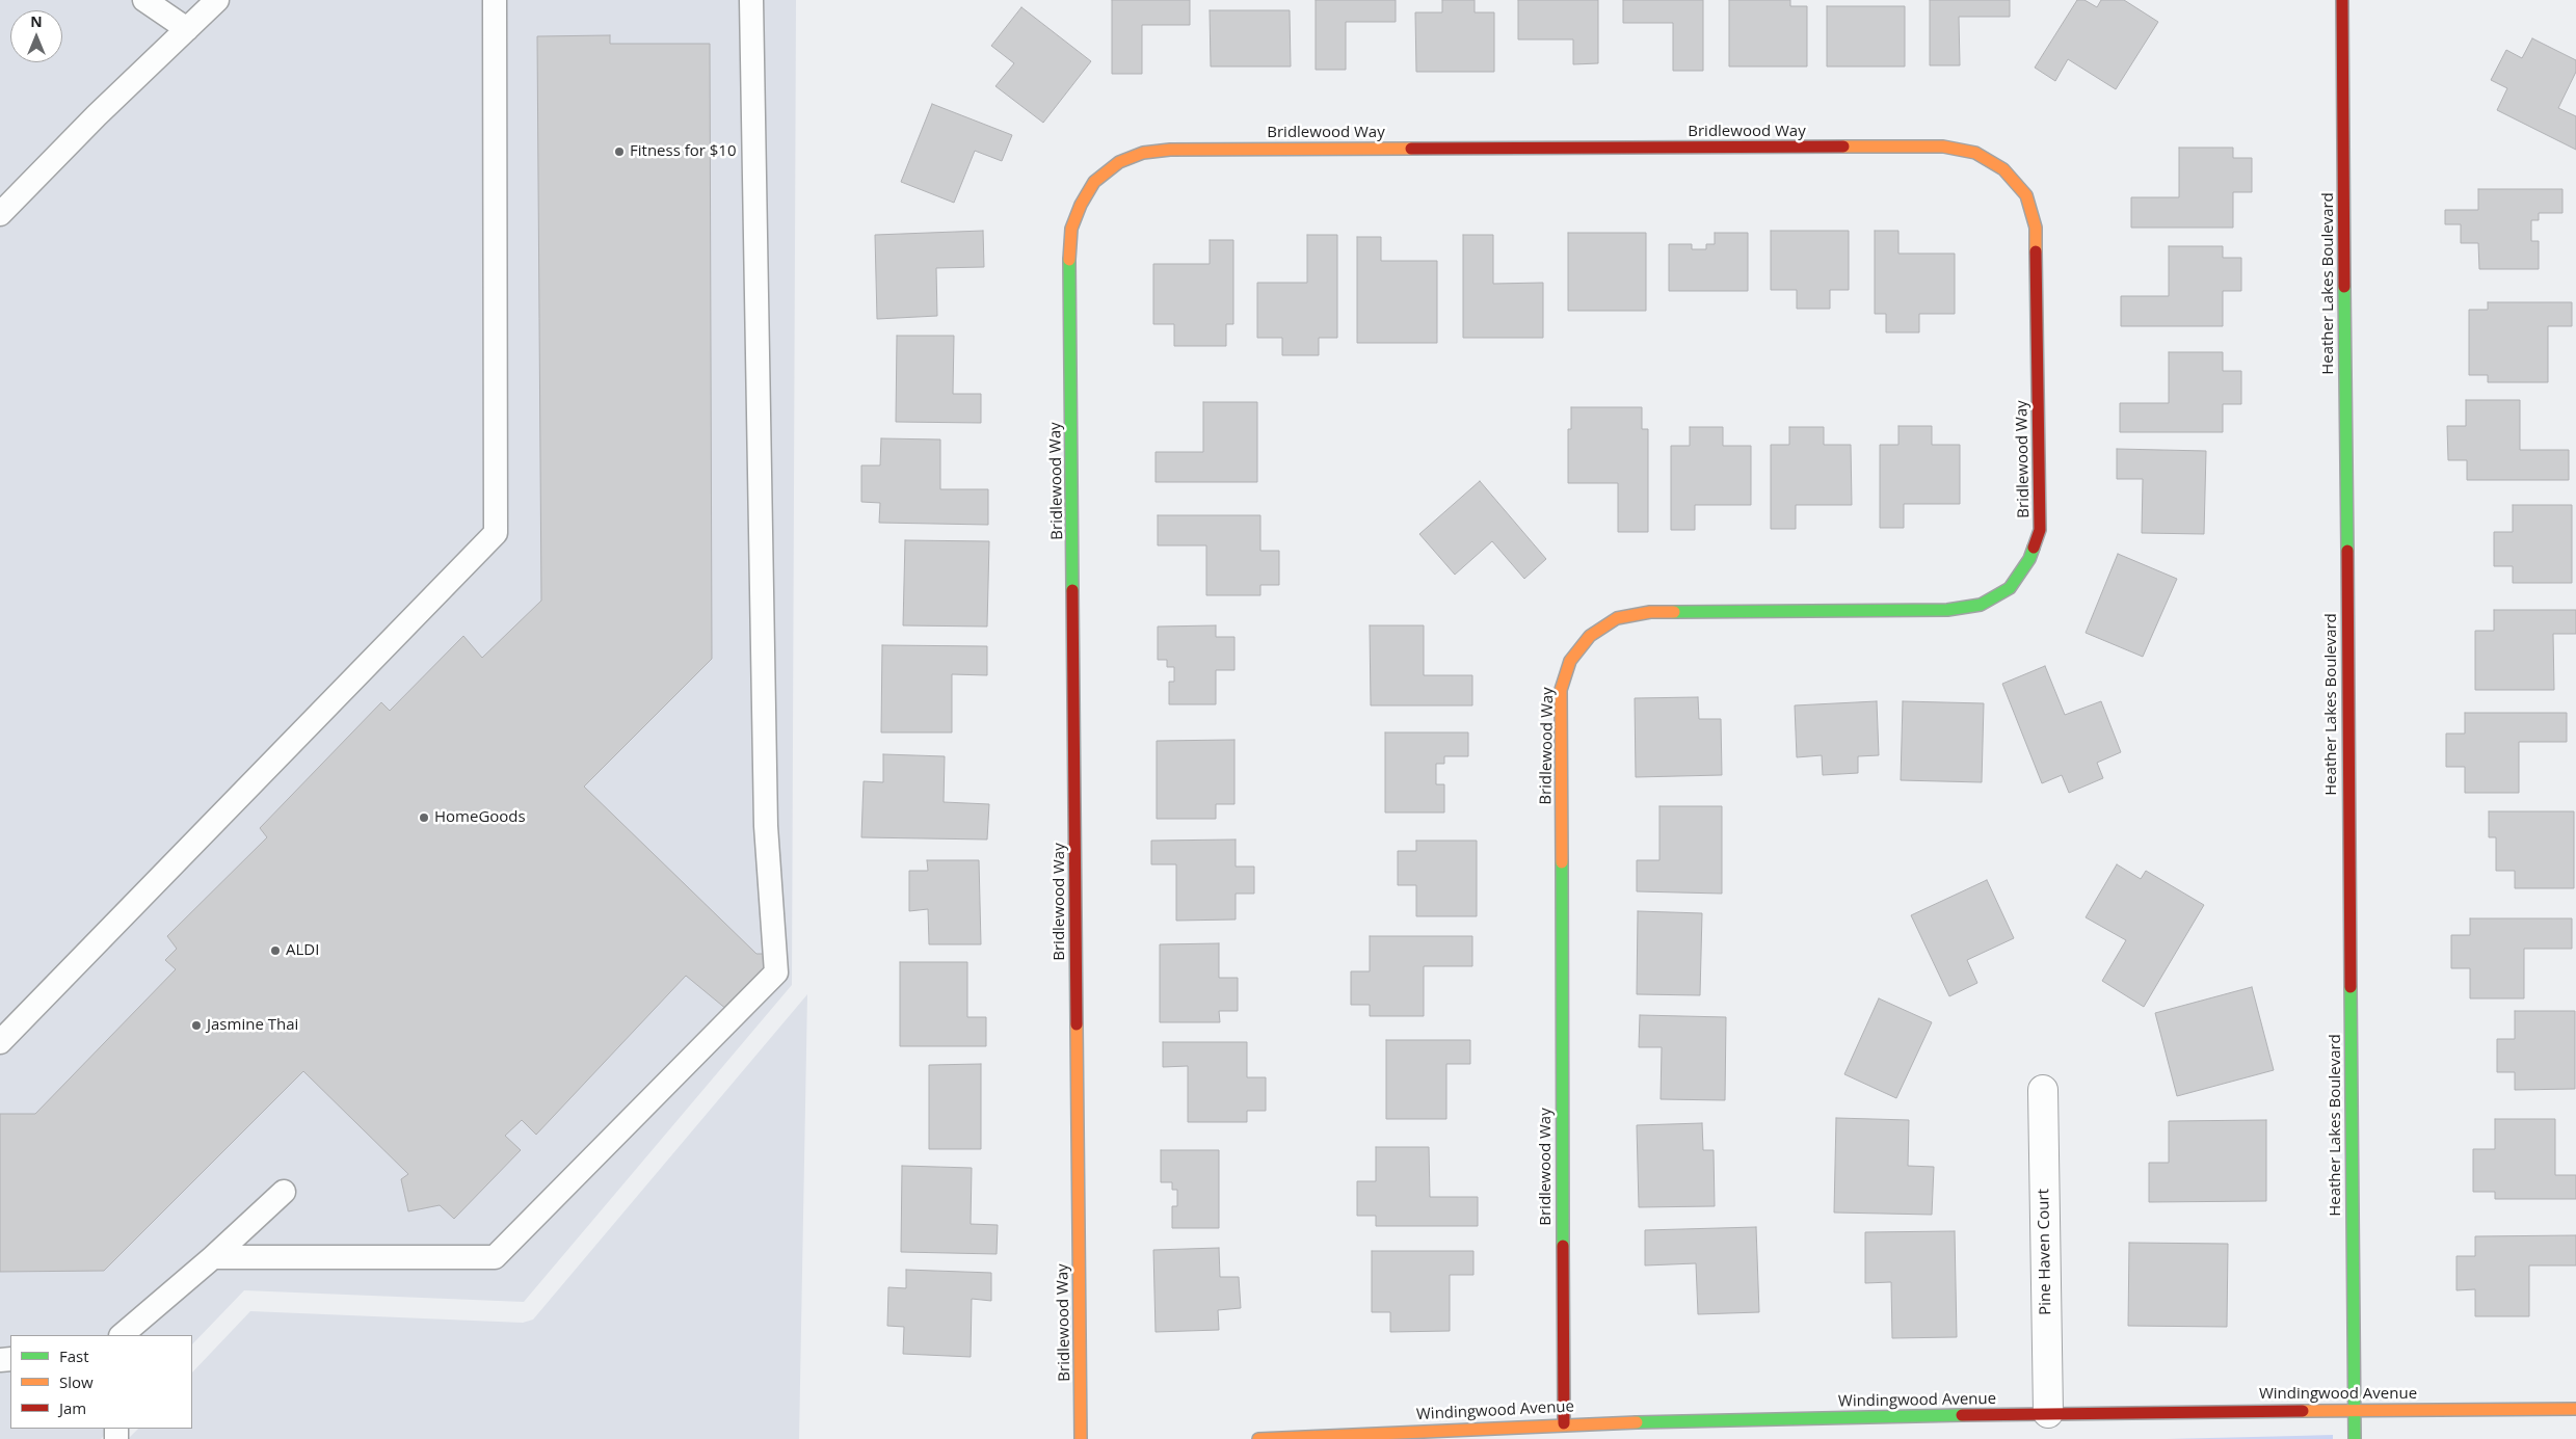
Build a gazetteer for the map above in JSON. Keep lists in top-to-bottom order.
{
  "streets": {
    "street": [
      "Bridlewood Way",
      "Heather Lakes Boulevard",
      "Pine Haven Court",
      "Windingwood Avenue"
    ]
  },
  "crossings": [
    ["Bridlewood Way", "Windingwood Avenue"],
    ["Heather Lakes Boulevard", "Windingwood Avenue"],
    ["Pine Haven Court", "Windingwood Avenue"]
  ],
  "places": [
    "Fitness for $10",
    "HomeGoods",
    "ALDI",
    "Jasmine Thai"
  ],
  "legend": ["Fast", "Slow", "Jam"],
  "north": "top"
}
